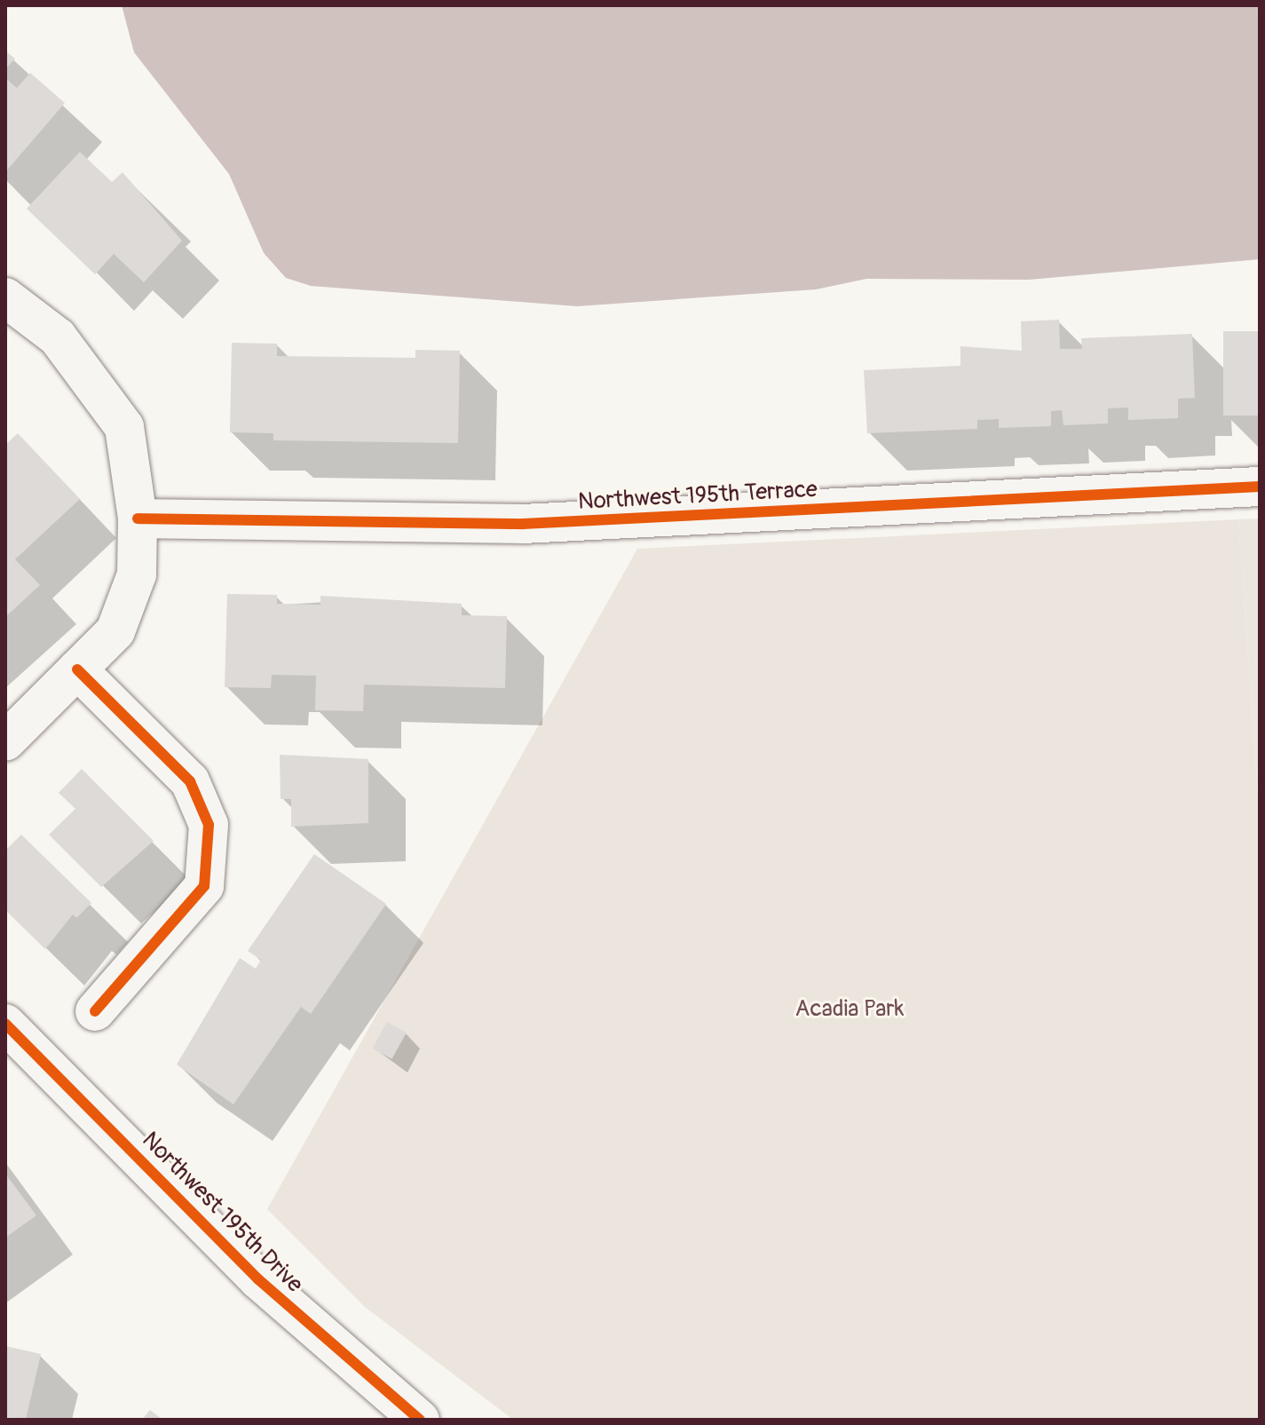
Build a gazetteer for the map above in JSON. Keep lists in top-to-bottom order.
{
  "streets": {
    "street": ["Northwest 195th Terrace", "Northwest 195th Drive"]
  },
  "parks": ["Acadia Park"]
}
